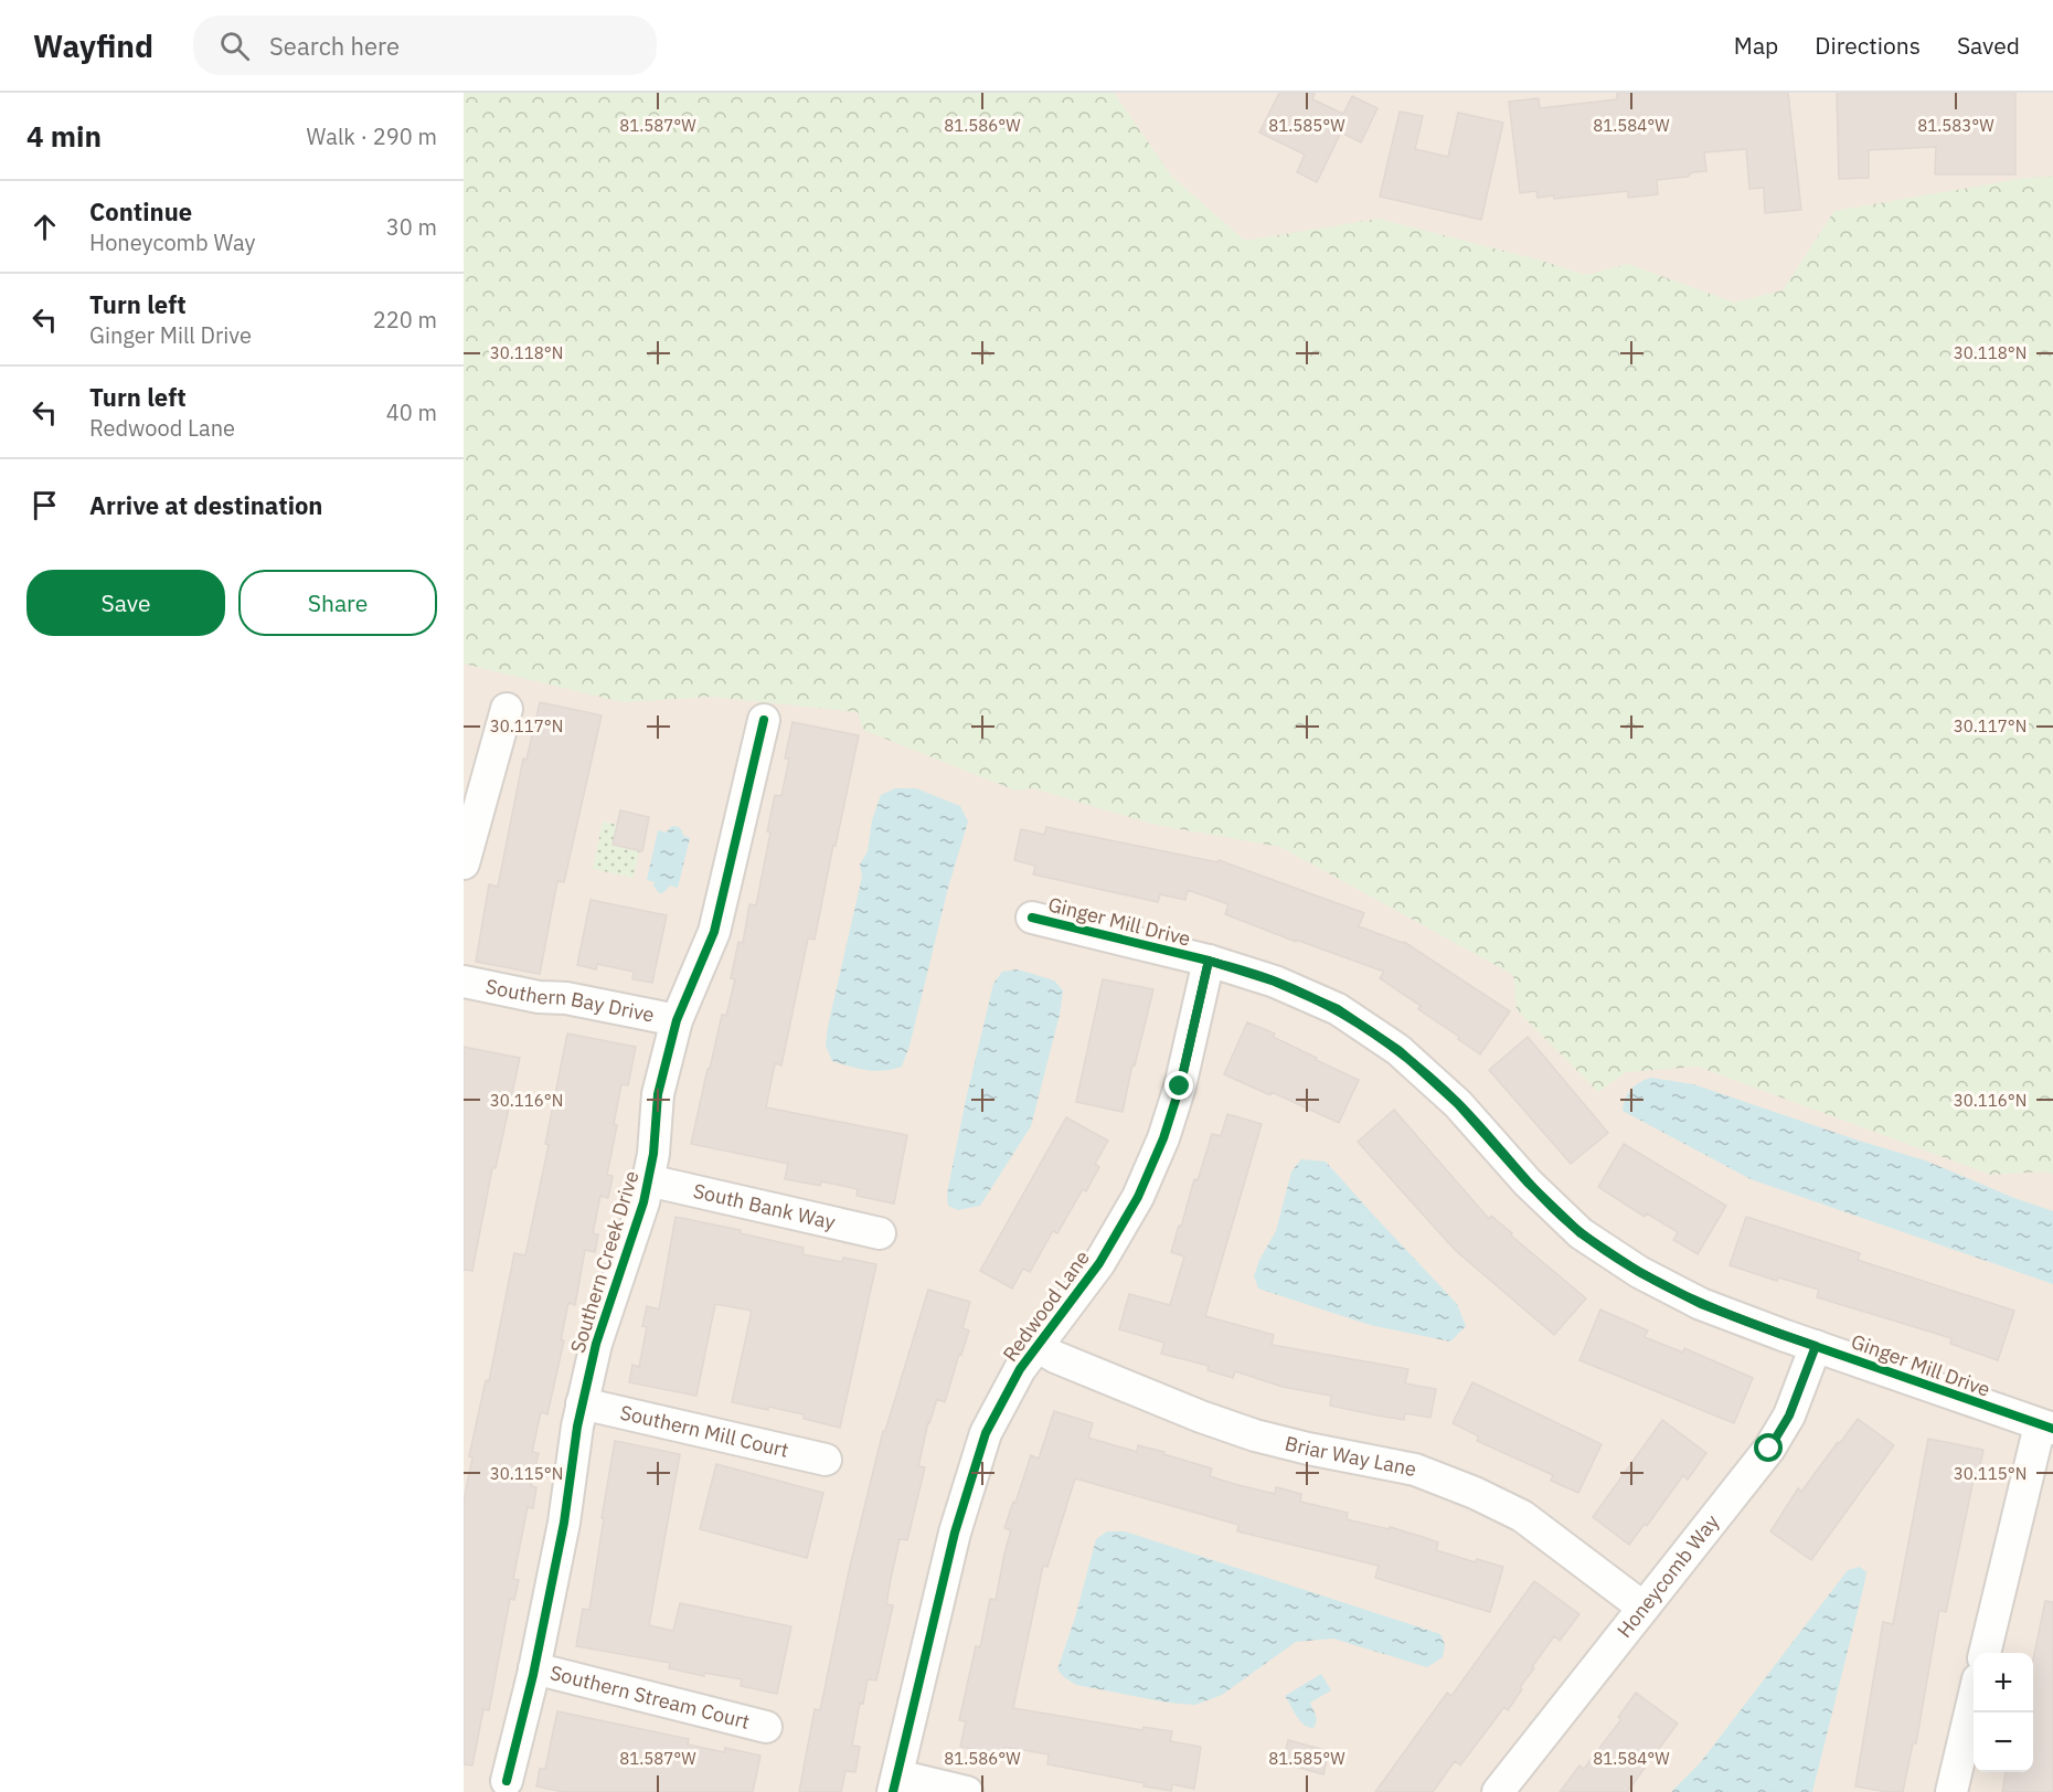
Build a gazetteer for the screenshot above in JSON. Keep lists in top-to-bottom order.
{
  "streets": {
    "street": [
      "Ginger Mill Drive",
      "Southern Bay Drive",
      "South Bank Way",
      "Southern Creek Drive",
      "Redwood Lane",
      "Southern Mill Court",
      "Briar Way Lane",
      "Honeycomb Way",
      "Southern Stream Court"
    ]
  },
  "crossings": [
    ["Ginger Mill Drive", "Redwood Lane"],
    ["Ginger Mill Drive", "Honeycomb Way"],
    ["Southern Bay Drive", "Southern Creek Drive"],
    ["South Bank Way", "Southern Creek Drive"],
    ["Southern Creek Drive", "Southern Mill Court"],
    ["Southern Creek Drive", "Southern Stream Court"],
    ["Redwood Lane", "Briar Way Lane"],
    ["Briar Way Lane", "Honeycomb Way"]
  ],
  "page": {
    "header": "Wayfind",
    "search": "Search here",
    "nav": ["Map", "Directions", "Saved"],
    "heading": ["4 min", "Walk · 290 m"],
    "list": [
      ["Continue", "Honeycomb Way", "30 m"],
      ["Turn left", "Ginger Mill Drive", "220 m"],
      ["Turn left", "Redwood Lane", "40 m"],
      "Arrive at destination"
    ],
    "buttons": ["Save", "Share"],
    "map_buttons": ["+", "−"]
  },
  "coordinates": [
    "81.587°W",
    "81.586°W",
    "81.585°W",
    "81.584°W",
    "81.583°W",
    "30.118°N",
    "30.117°N",
    "30.116°N",
    "30.115°N"
  ]
}
